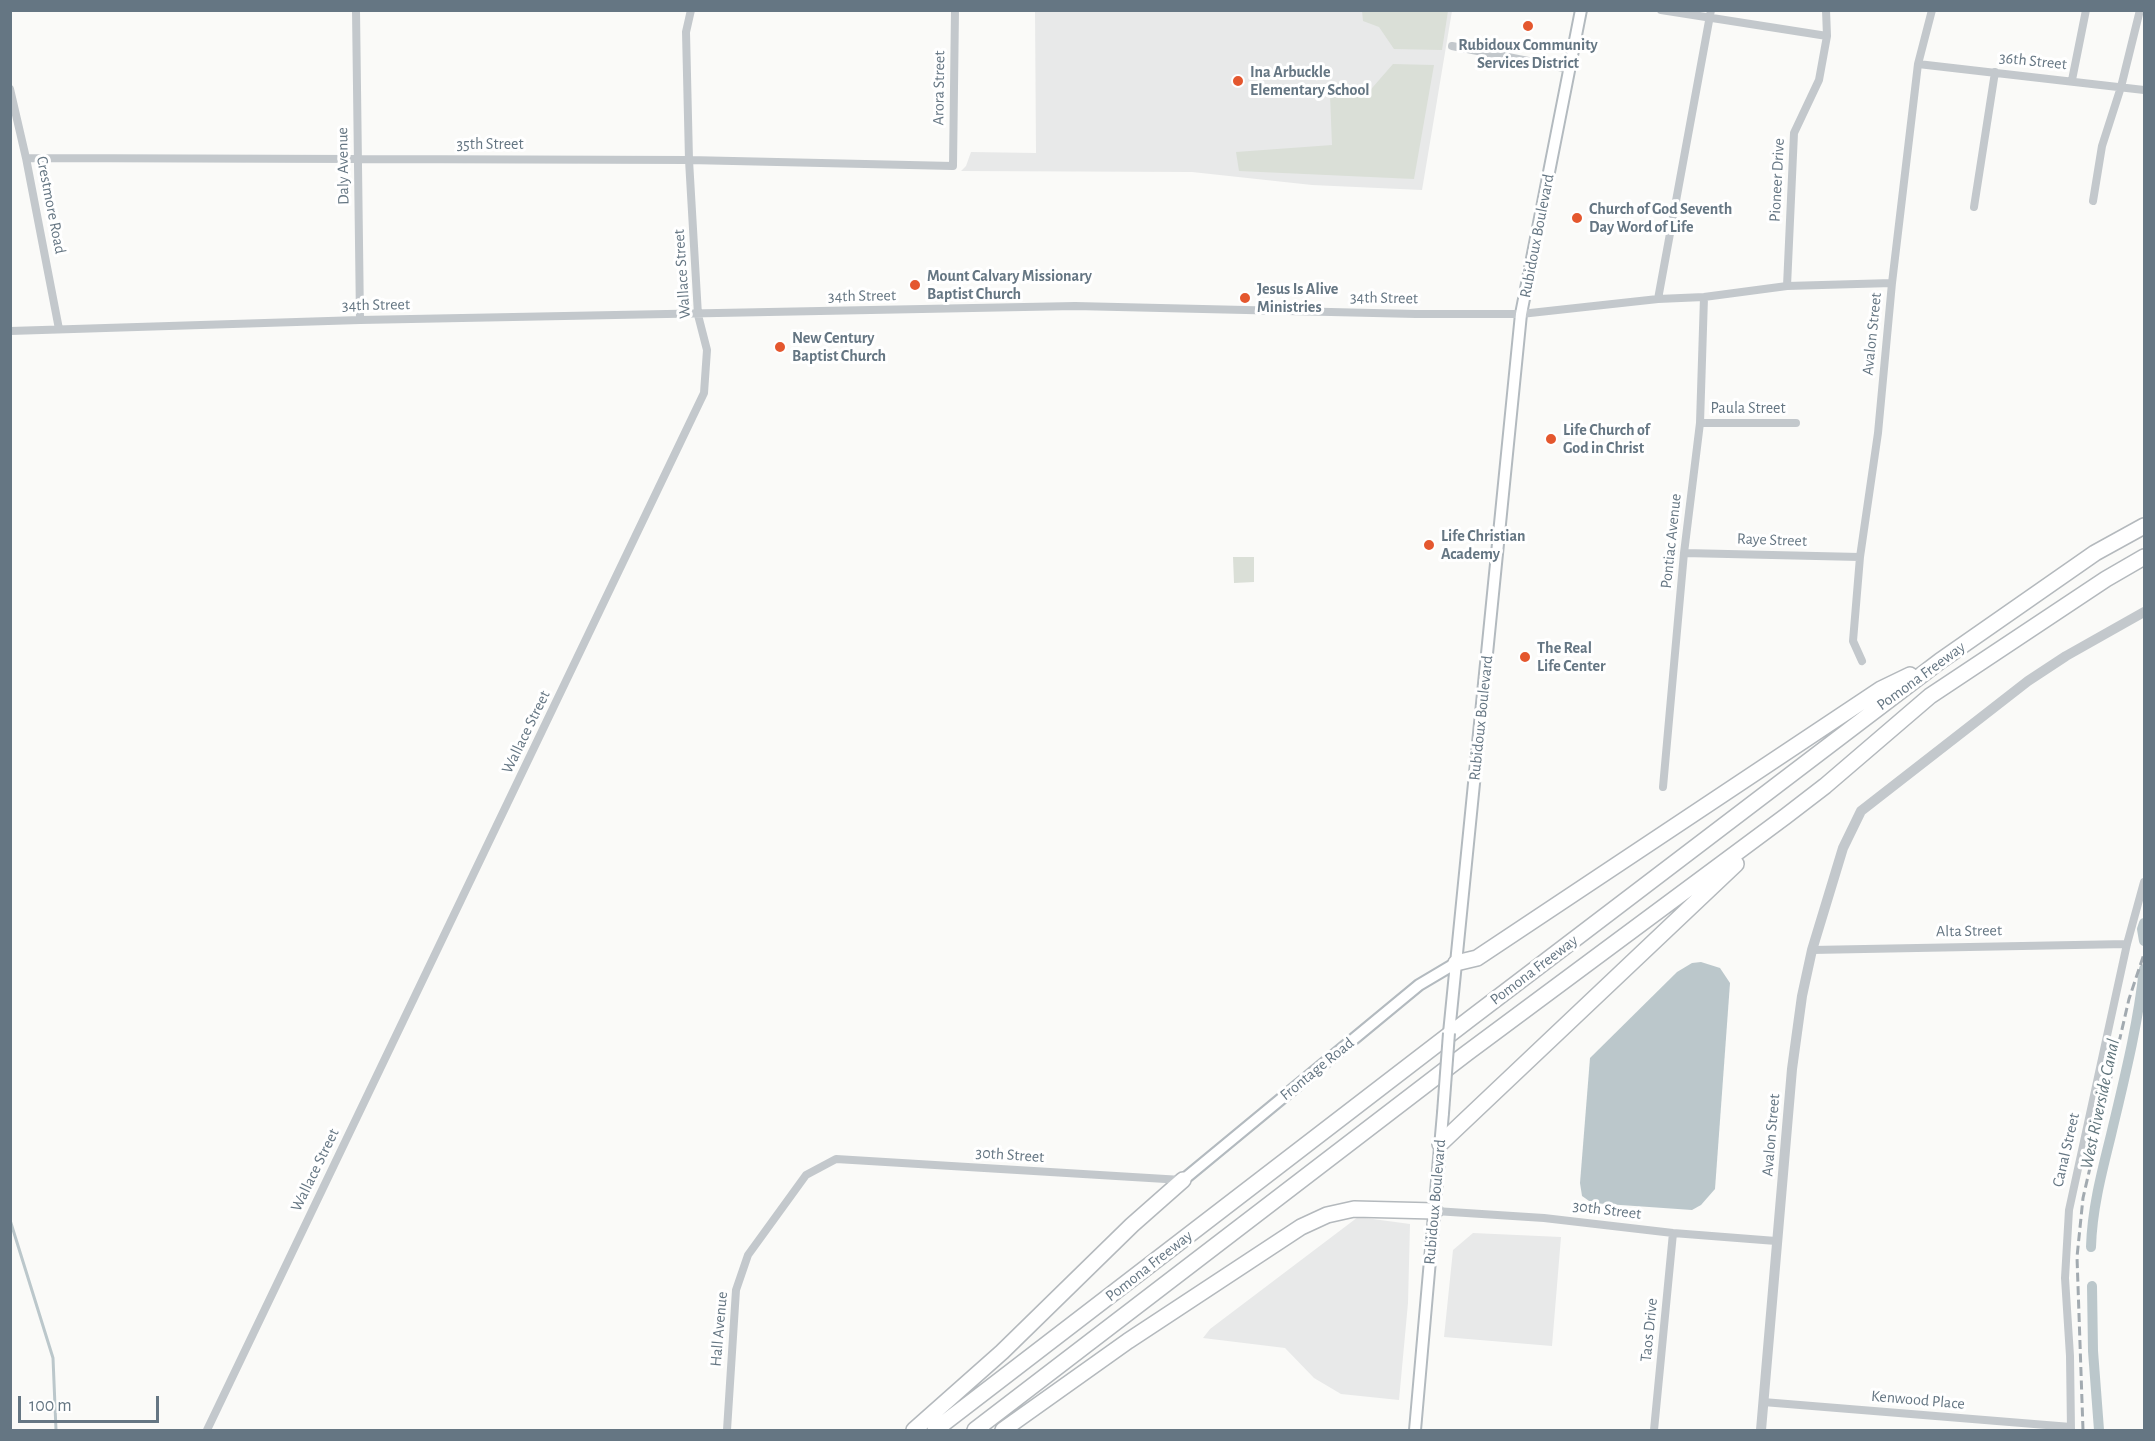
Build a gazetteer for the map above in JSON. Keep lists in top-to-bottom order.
{
  "streets": {
    "highway": ["Pomona Freeway"],
    "main road": ["Rubidoux Boulevard", "Frontage Road"],
    "street": [
      "36th Street",
      "Arora Street",
      "35th Street",
      "Daly Avenue",
      "Pioneer Drive",
      "Crestmore Road",
      "Wallace Street",
      "34th Street",
      "Avalon Street",
      "Paula Street",
      "Raye Street",
      "Pontiac Avenue",
      "Alta Street",
      "Canal Street",
      "30th Street",
      "Hall Avenue",
      "Taos Drive",
      "Kenwood Place"
    ]
  },
  "crossings": [
    ["36th Street", "Avalon Street"],
    ["Arora Street", "35th Street"],
    ["35th Street", "Daly Avenue"],
    ["35th Street", "Crestmore Road"],
    ["35th Street", "Wallace Street"],
    ["Daly Avenue", "34th Street"],
    ["Pioneer Drive", "34th Street"],
    ["Crestmore Road", "34th Street"],
    ["Rubidoux Boulevard", "34th Street"],
    ["Rubidoux Boulevard", "Frontage Road"],
    ["Rubidoux Boulevard", "30th Street"],
    ["Wallace Street", "34th Street"],
    ["34th Street", "Avalon Street"],
    ["34th Street", "Pontiac Avenue"],
    ["Avalon Street", "Raye Street"],
    ["Avalon Street", "Alta Street"],
    ["Avalon Street", "30th Street"],
    ["Avalon Street", "Kenwood Place"],
    ["Paula Street", "Pontiac Avenue"],
    ["Raye Street", "Pontiac Avenue"],
    ["Alta Street", "Canal Street"],
    ["Frontage Road", "30th Street"],
    ["Canal Street", "Kenwood Place"],
    ["30th Street", "Hall Avenue"],
    ["30th Street", "Taos Drive"]
  ],
  "water": ["West Riverside Canal"],
  "places": [
    "Rubidoux Community Services District",
    "Ina Arbuckle Elementary School",
    "Church of God Seventh Day Word of Life",
    "Mount Calvary Missionary Baptist Church",
    "Jesus Is Alive Ministries",
    "New Century Baptist Church",
    "Life Church of God in Christ",
    "Life Christian Academy",
    "The Real Life Center"
  ],
  "scale_bar": "100 m"
}
